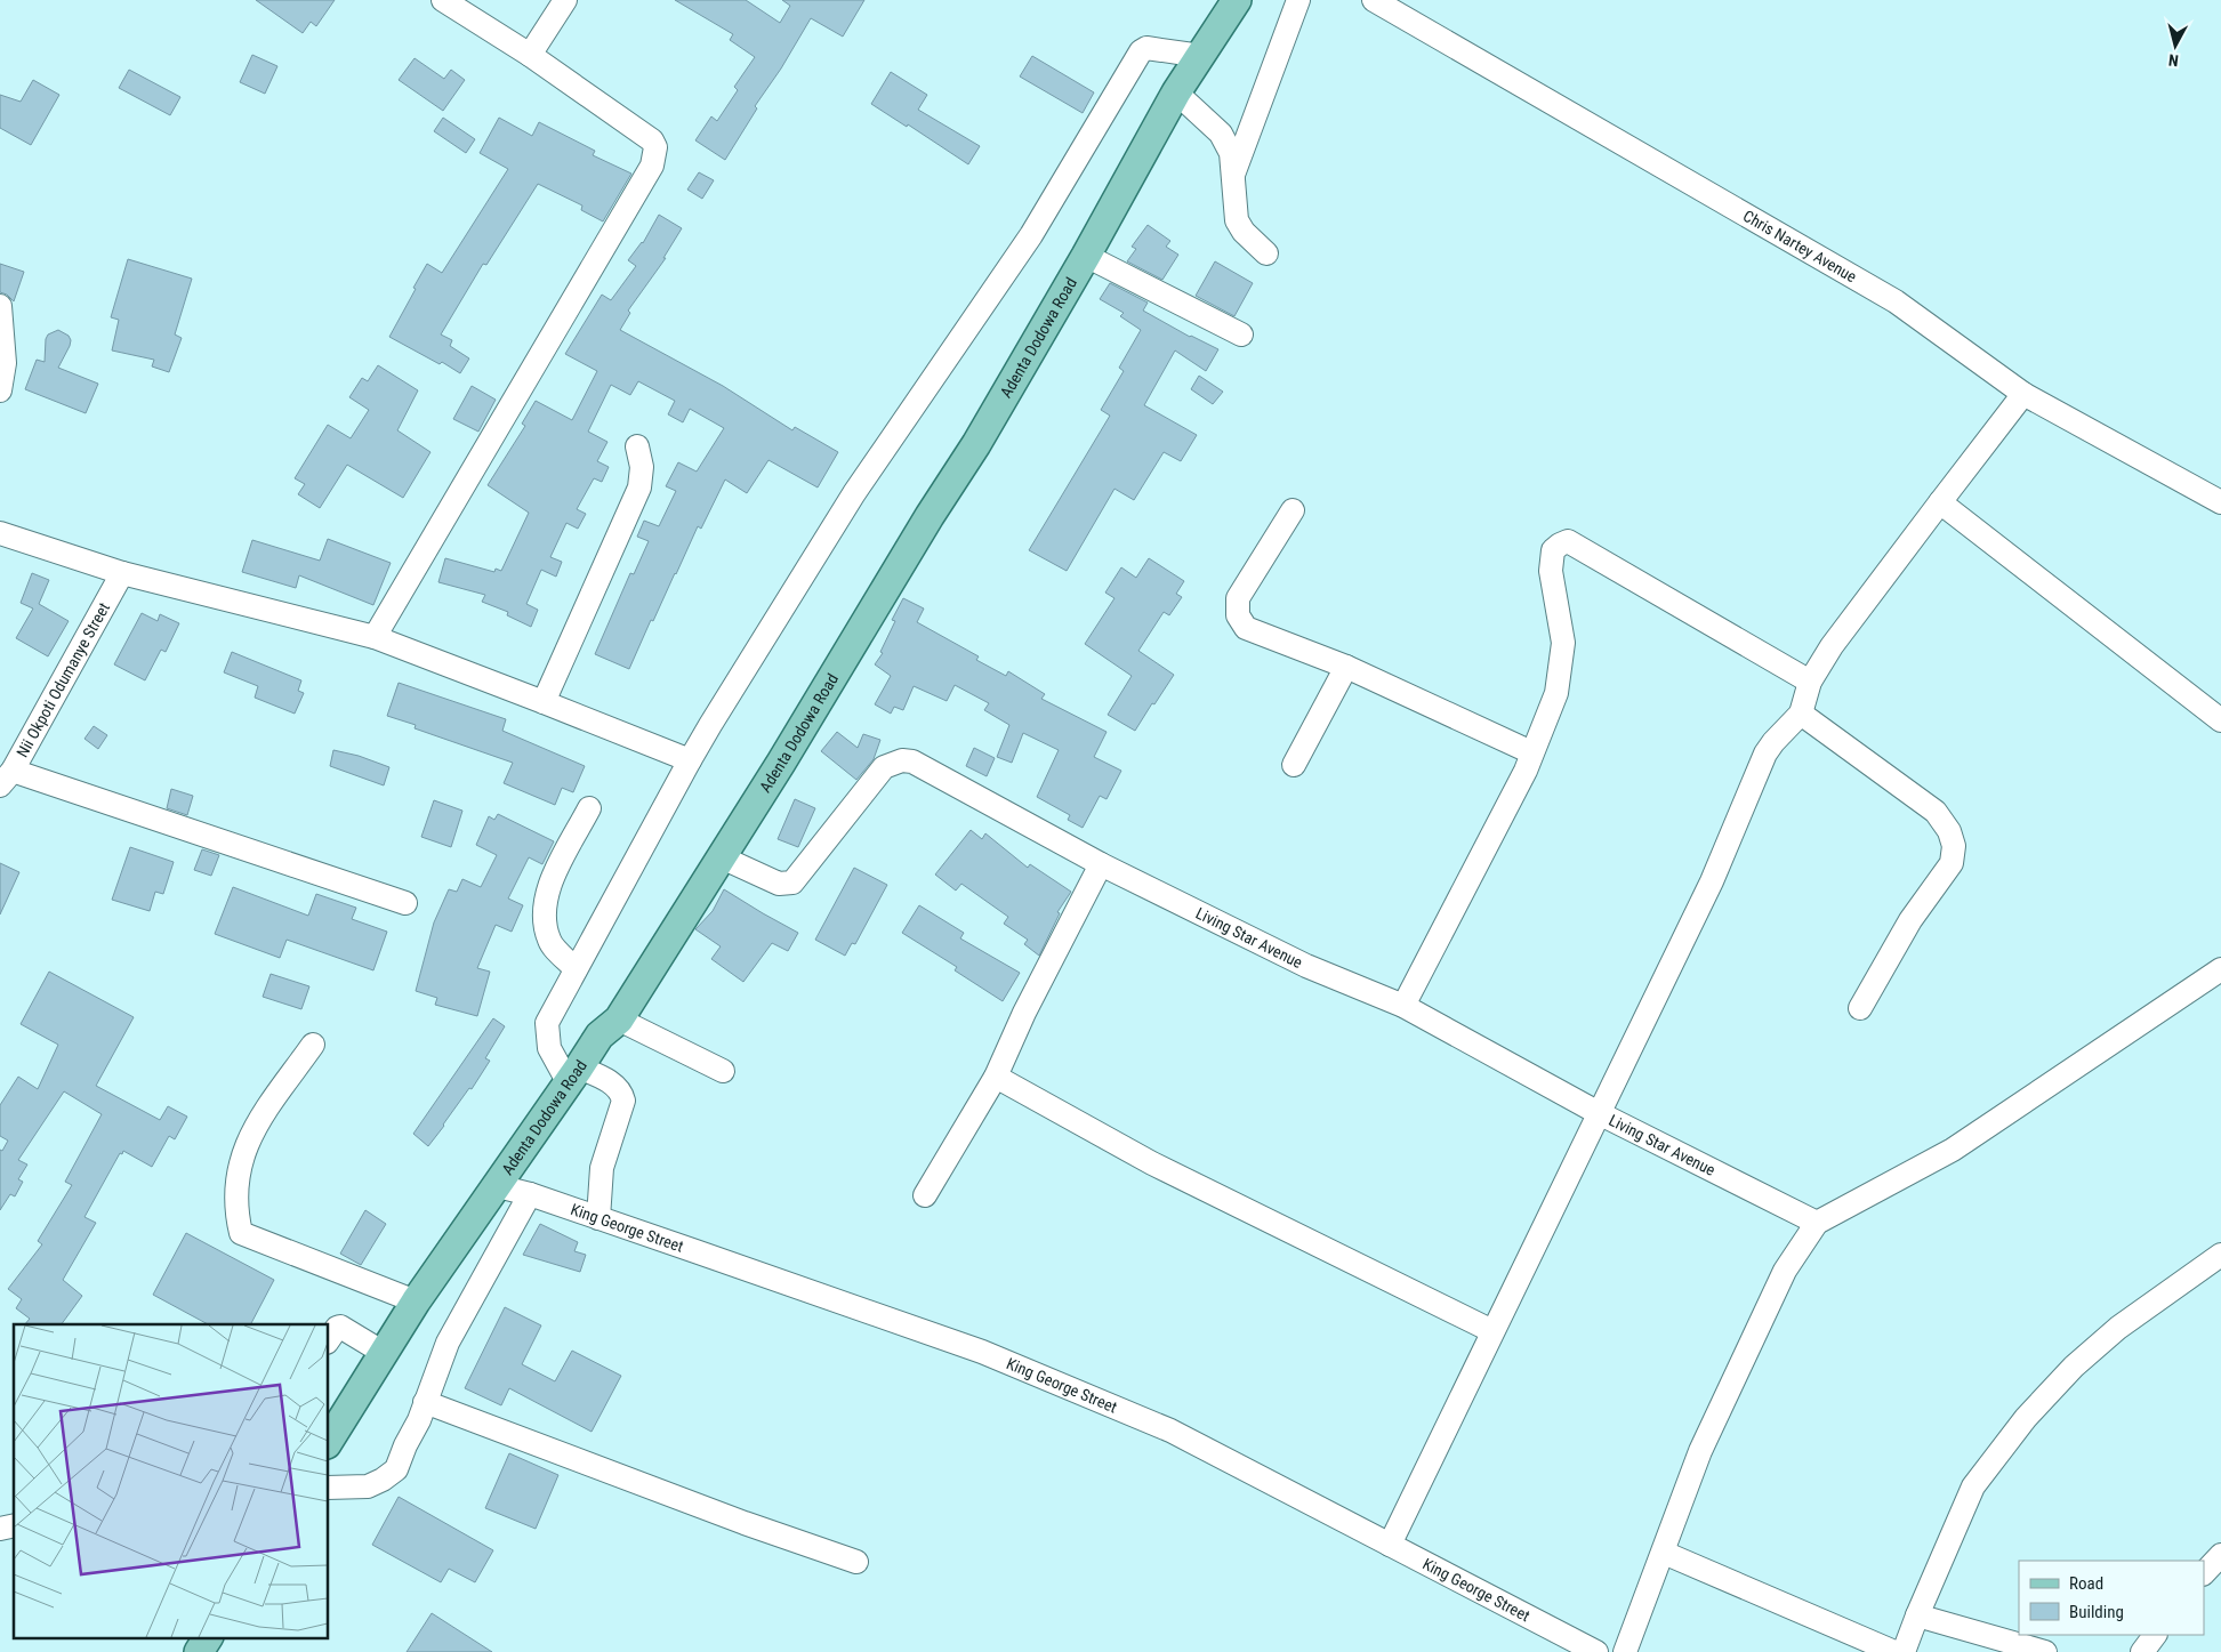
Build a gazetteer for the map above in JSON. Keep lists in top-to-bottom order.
{
  "streets": {
    "main road": ["Adenta Dodowa Road"],
    "street": [
      "Chris Nartey Avenue",
      "Nii Okpoti Odumanye Street",
      "Living Star Avenue",
      "King George Street"
    ]
  },
  "crossings": [
    ["Adenta Dodowa Road", "Living Star Avenue"],
    ["Adenta Dodowa Road", "King George Street"]
  ],
  "legend": ["Road", "Building"],
  "north": "bottom"
}
